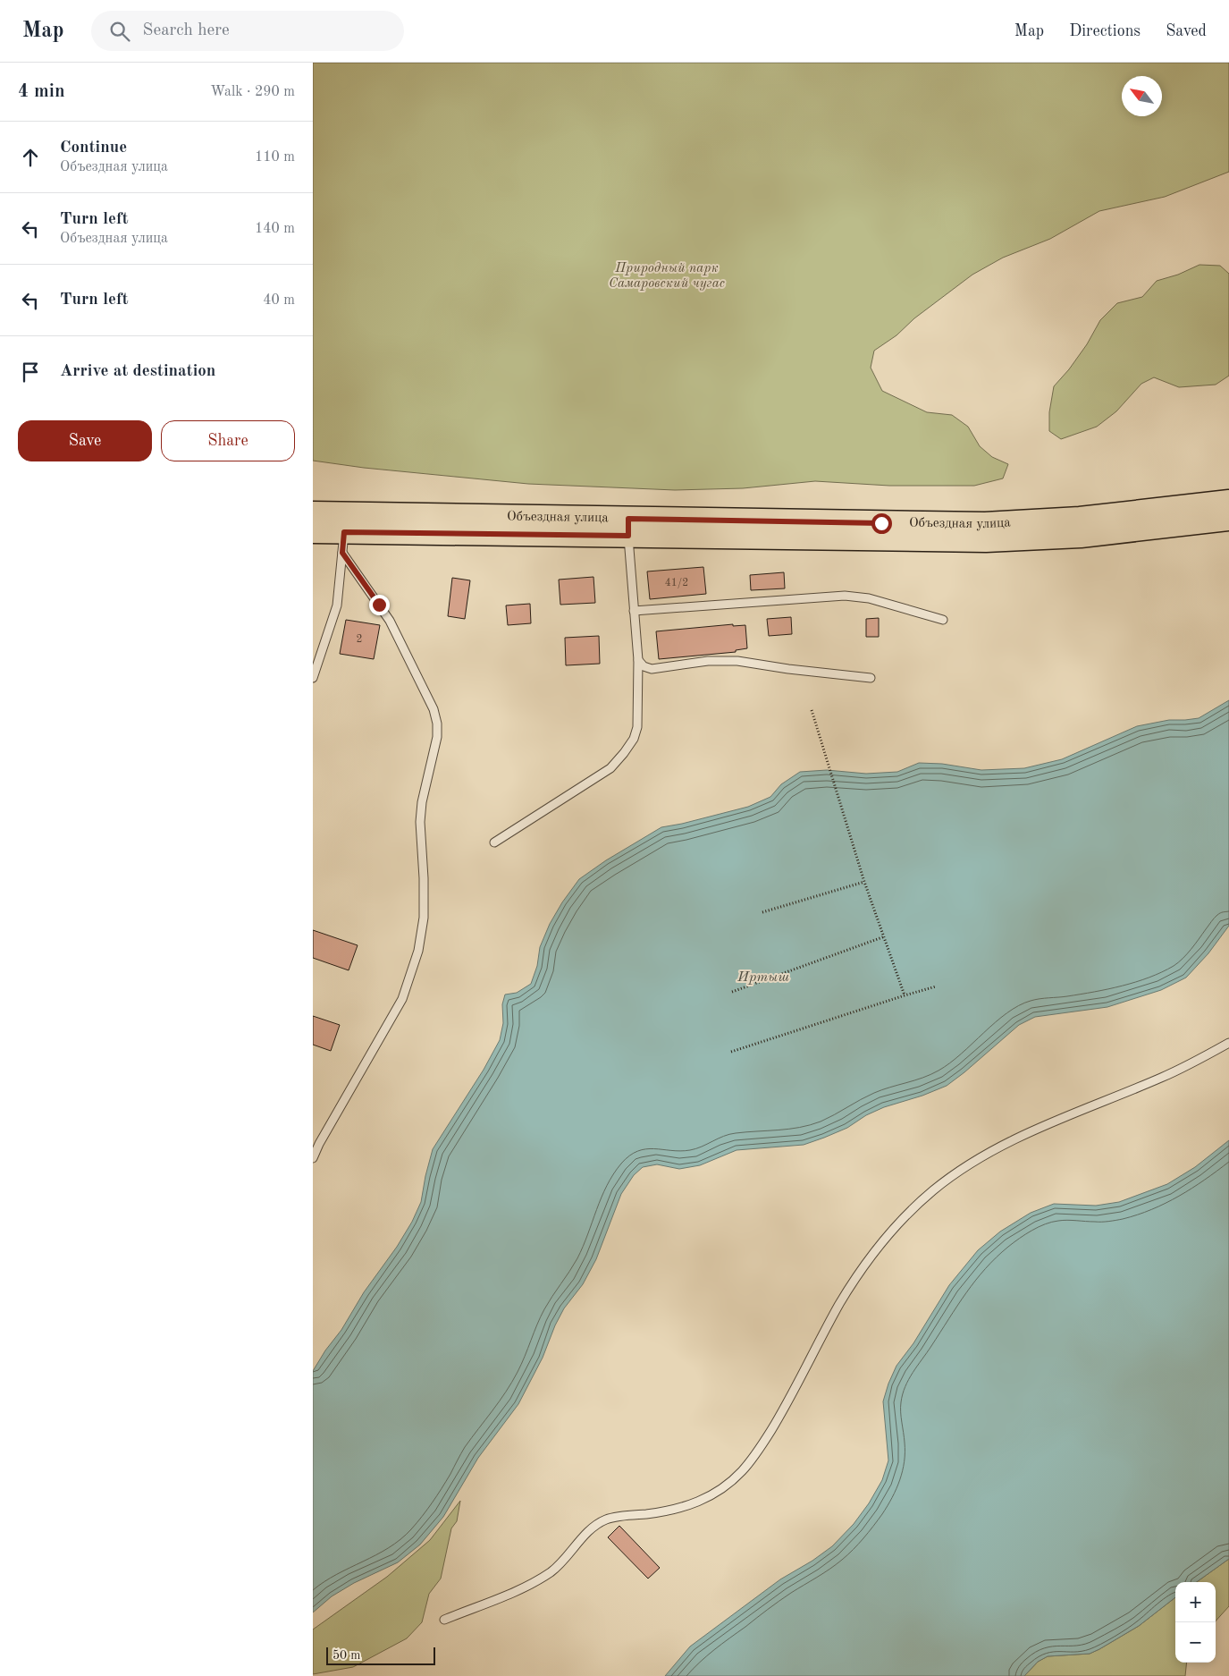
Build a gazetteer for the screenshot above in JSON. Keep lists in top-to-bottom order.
{
  "streets": {
    "main road": ["Объездная улица"]
  },
  "water": ["Иртыш"],
  "parks": ["Природный парк Самаровский чугас"],
  "house_numbers": ["41/2", "2"],
  "scale_bar": "50 m",
  "north": "top left",
  "page": {
    "header": "Map",
    "search": "Search here",
    "nav": ["Map", "Directions", "Saved"],
    "heading": ["4 min", "Walk · 290 m"],
    "list": [
      ["Continue", "Объездная улица", "110 m"],
      ["Turn left", "Объездная улица", "140 m"],
      ["Turn left", "40 m"],
      "Arrive at destination"
    ],
    "buttons": ["Save", "Share"],
    "map_buttons": ["+", "−"],
    "scale": "50 m"
  }
}
